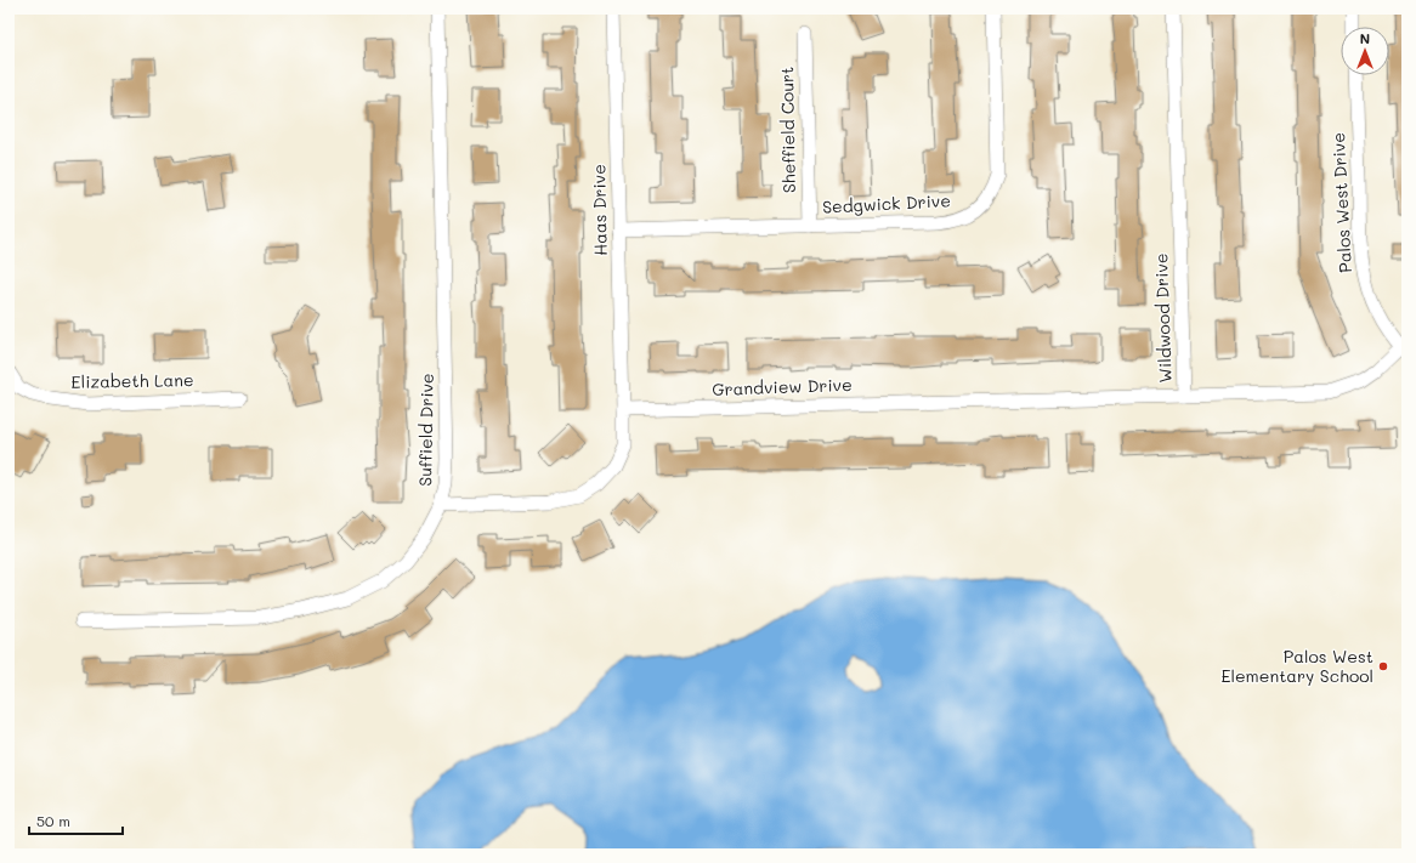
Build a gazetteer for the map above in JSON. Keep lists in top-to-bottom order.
{
  "streets": {
    "street": [
      "Sheffield Court",
      "Palos West Drive",
      "Sedgwick Drive",
      "Haas Drive",
      "Wildwood Drive",
      "Elizabeth Lane",
      "Grandview Drive",
      "Suffield Drive"
    ]
  },
  "crossings": [
    ["Sheffield Court", "Sedgwick Drive"],
    ["Palos West Drive", "Wildwood Drive"],
    ["Sedgwick Drive", "Haas Drive"],
    ["Haas Drive", "Grandview Drive"],
    ["Wildwood Drive", "Grandview Drive"]
  ],
  "places": ["Palos West Elementary School"],
  "scale_bar": "50 m",
  "north": "top"
}
